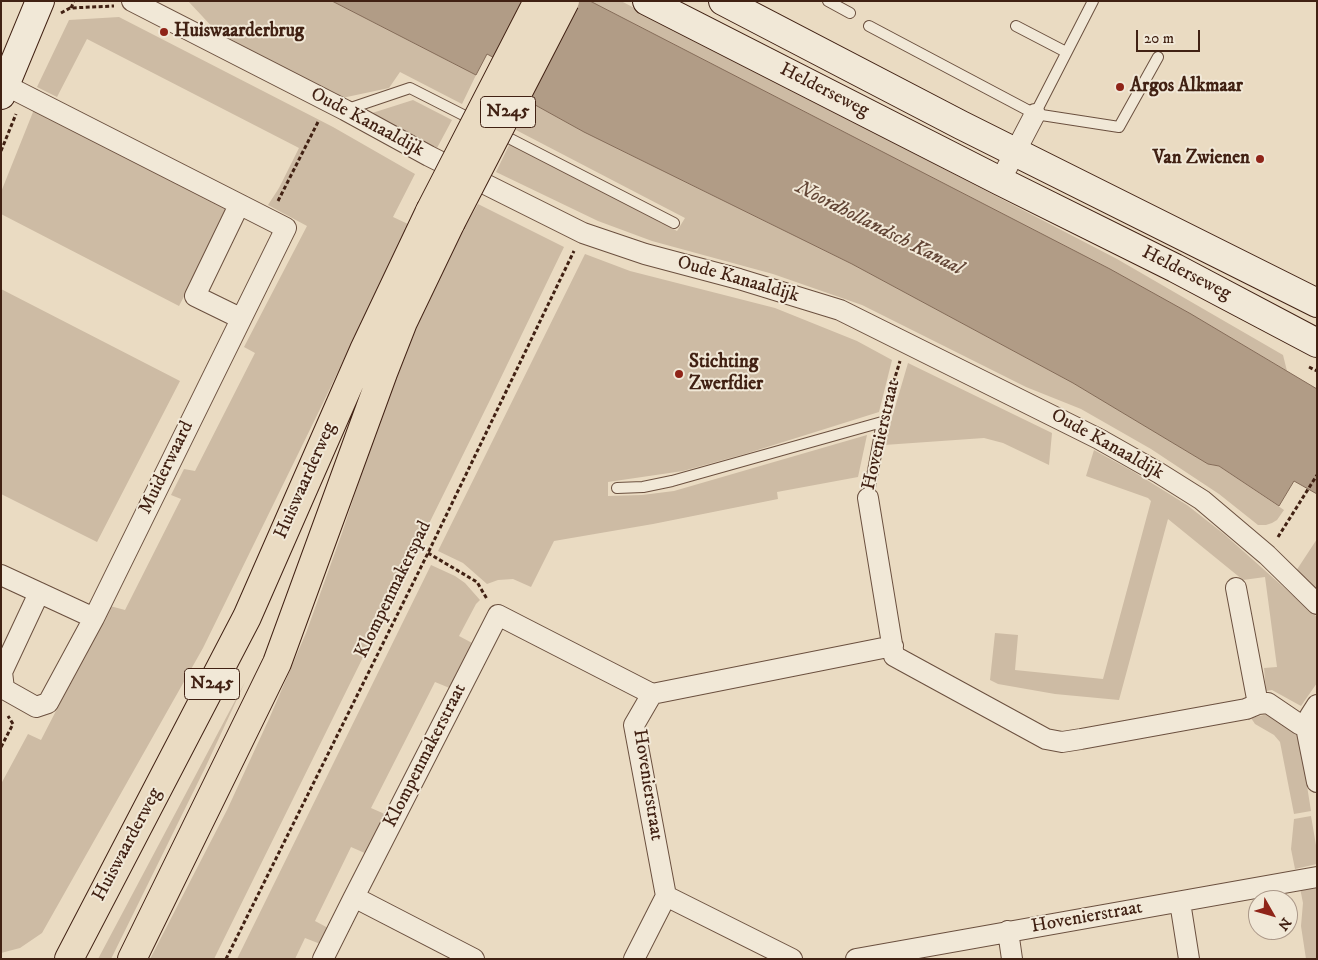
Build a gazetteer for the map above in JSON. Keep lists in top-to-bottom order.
{
  "streets": {
    "highway": ["N245", "Huiswaarderweg"],
    "main road": ["Helderseweg", "Muiderwaard"],
    "street": ["Oude Kanaaldijk", "Hovenierstraat", "Klompenmakerstraat"],
    "path": ["Klompenmakerspad"]
  },
  "crossings": [
    ["Oude Kanaaldijk", "Hovenierstraat"],
    ["Oude Kanaaldijk", "Klompenmakerspad"]
  ],
  "water": ["Noordhollandsch Kanaal"],
  "places": [
    "Huiswaarderbrug",
    "Argos Alkmaar",
    "Van Zwienen",
    "Stichting Zwerfdier"
  ],
  "scale_bar": "20 m",
  "north": "bottom right"
}
